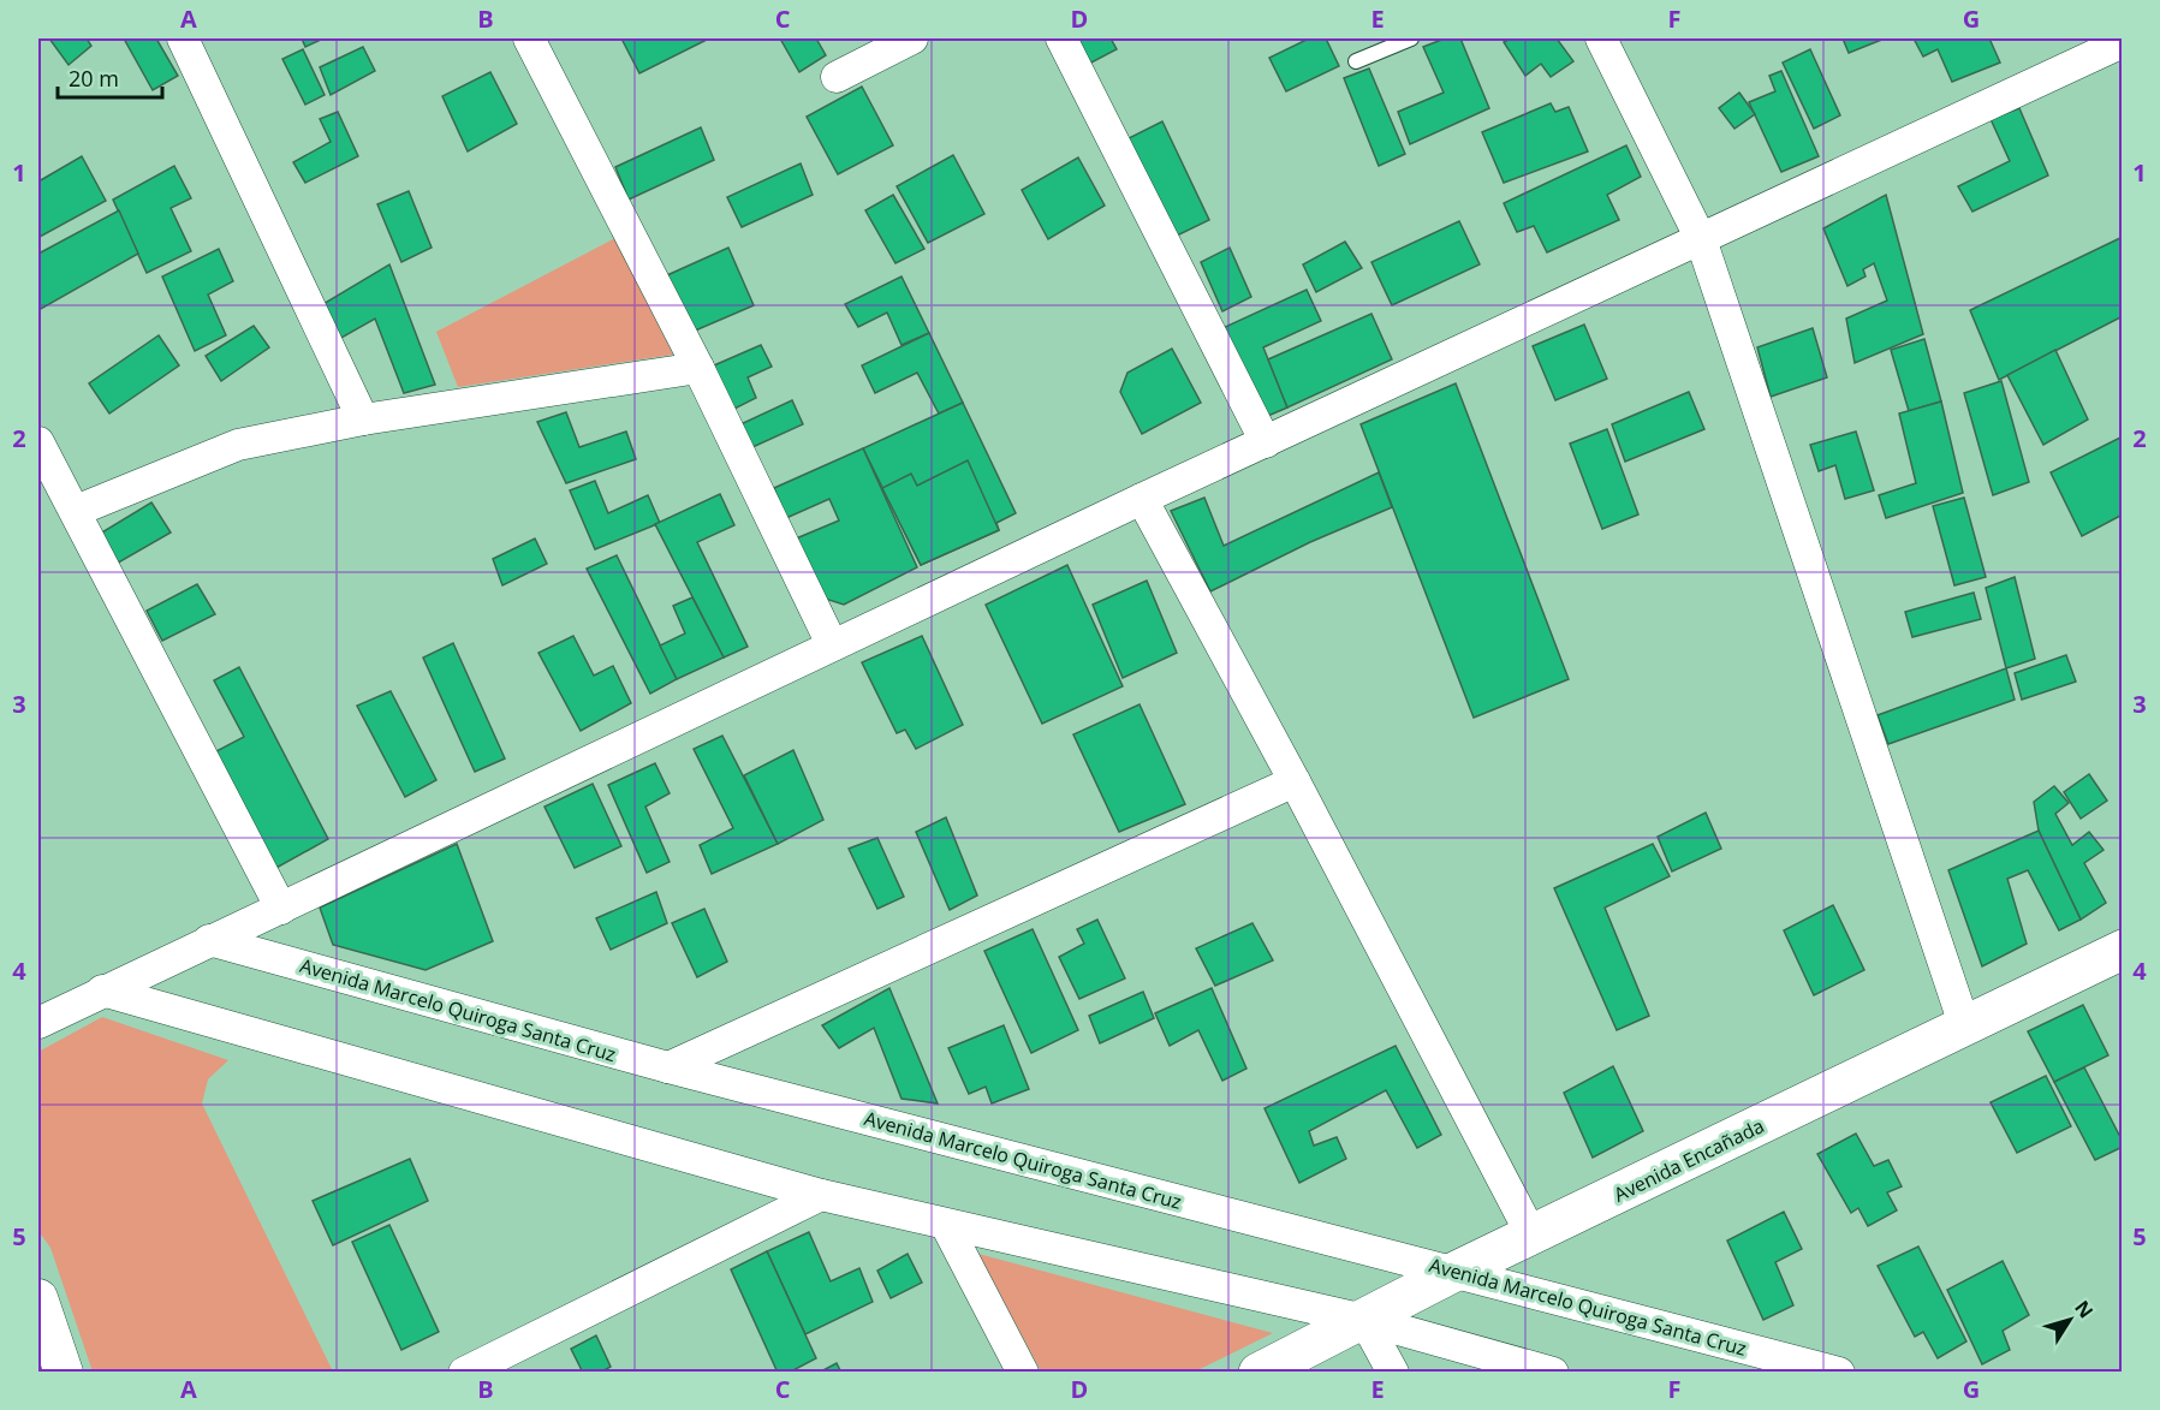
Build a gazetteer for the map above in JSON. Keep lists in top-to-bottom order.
{
  "streets": {
    "main road": ["Avenida Encañada"],
    "street": ["Avenida Marcelo Quiroga Santa Cruz"]
  },
  "crossings": [
    ["Avenida Marcelo Quiroga Santa Cruz", "Avenida Encañada"]
  ],
  "scale_bar": "20 m",
  "north": "top right",
  "grid": {
    "columns": [
      "A",
      "B",
      "C",
      "D",
      "E",
      "F",
      "G"
    ],
    "rows": [
      "1",
      "2",
      "3",
      "4",
      "5"
    ]
  }
}
